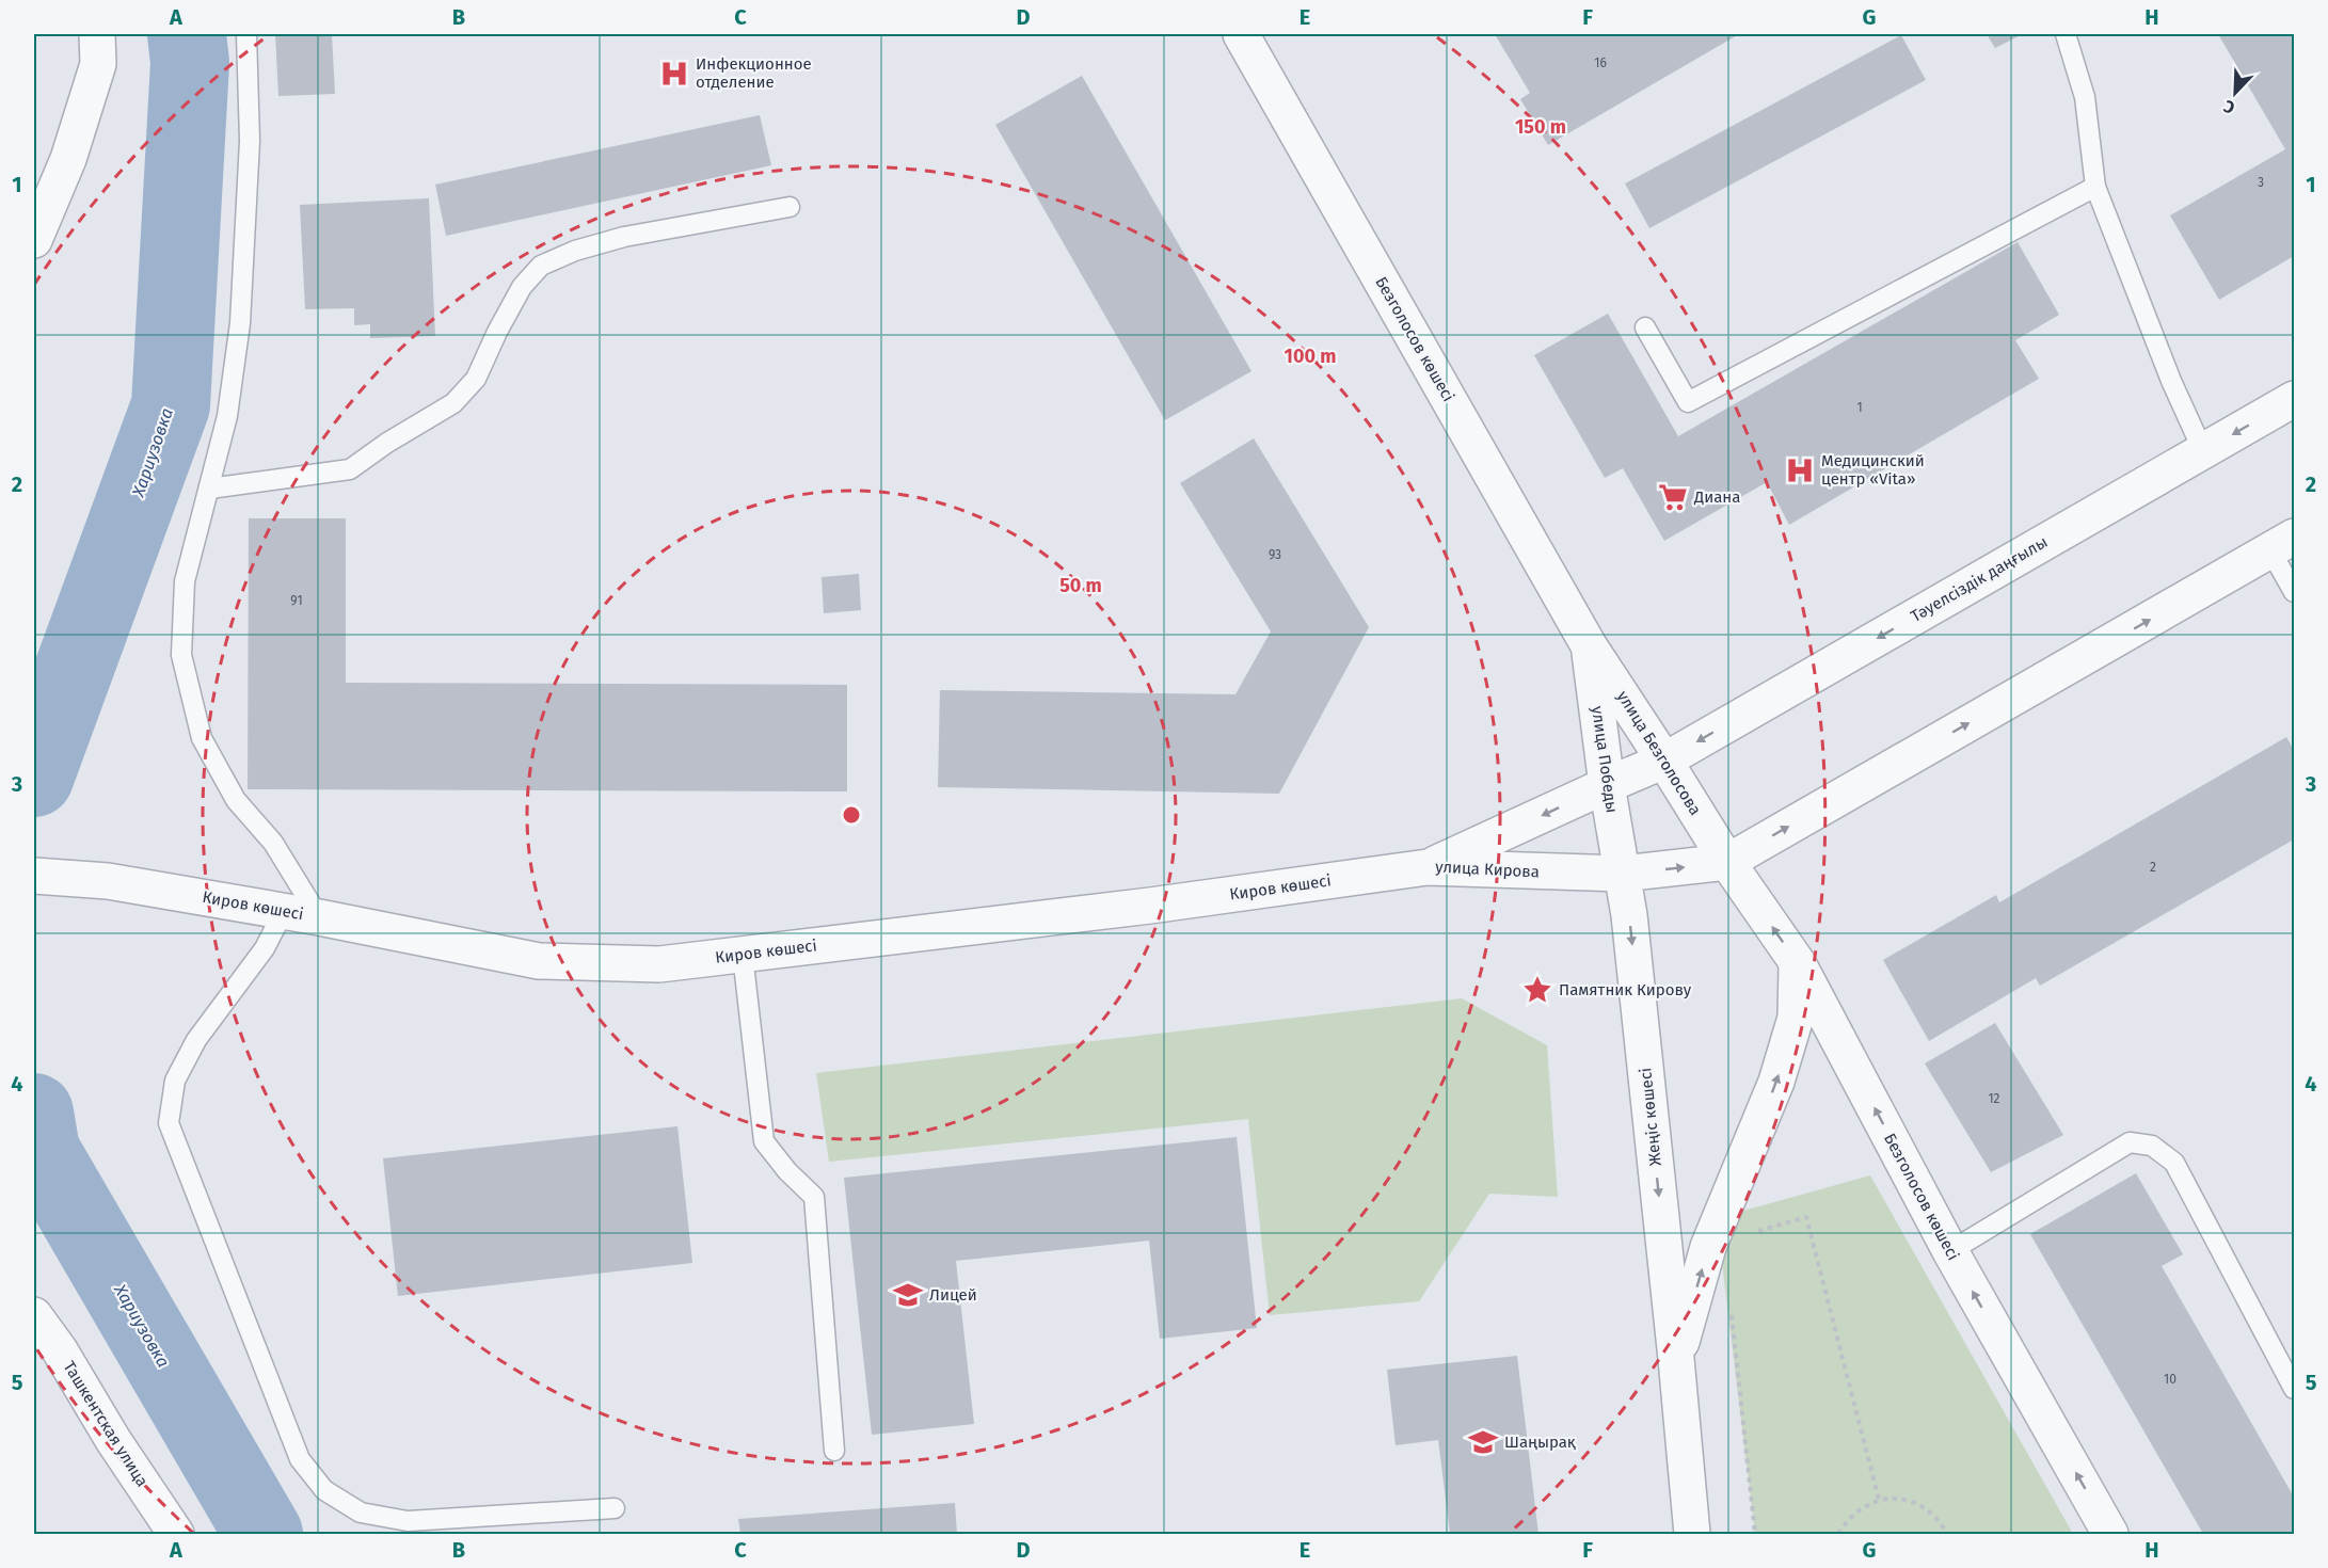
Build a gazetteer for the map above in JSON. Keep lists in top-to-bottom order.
{
  "streets": {
    "street": [
      "Безголосов көшесі",
      "Тәуелсіздік даңғылы",
      "улица Безголосова",
      "улица Победы",
      "улица Кирова",
      "Киров көшесі",
      "Жеңіс көшесі",
      "Ташкентская улица"
    ]
  },
  "crossings": [
    ["Безголосов көшесі", "улица Безголосова"],
    ["Безголосов көшесі", "улица Победы"],
    ["Безголосов көшесі", "улица Кирова"],
    ["Безголосов көшесі", "Жеңіс көшесі"],
    ["Тәуелсіздік даңғылы", "улица Безголосова"],
    ["Тәуелсіздік даңғылы", "улица Победы"],
    ["Тәуелсіздік даңғылы", "улица Кирова"],
    ["улица Безголосова", "улица Победы"],
    ["улица Безголосова", "улица Кирова"],
    ["улица Победы", "улица Кирова"],
    ["улица Победы", "Жеңіс көшесі"],
    ["улица Кирова", "Киров көшесі"],
    ["улица Кирова", "Жеңіс көшесі"]
  ],
  "one_way": ["Безголосов көшесі"],
  "water": ["Хариузовка"],
  "places": {
    "hospital": ["Инфекционное отделение", "Медицинский центр «Vita»"],
    "supermarket": ["Диана"],
    "place": ["Памятник Кирову"],
    "school or university": ["Лицей", "Шаңырақ"]
  },
  "house_numbers": [
    "16",
    "3",
    "1",
    "93",
    "91",
    "2",
    "12",
    "10"
  ],
  "north": "bottom left",
  "grid": {
    "columns": [
      "A",
      "B",
      "C",
      "D",
      "E",
      "F",
      "G",
      "H"
    ],
    "rows": [
      "1",
      "2",
      "3",
      "4",
      "5"
    ]
  },
  "rings": ["150 m", "100 m", "50 m"]
}
